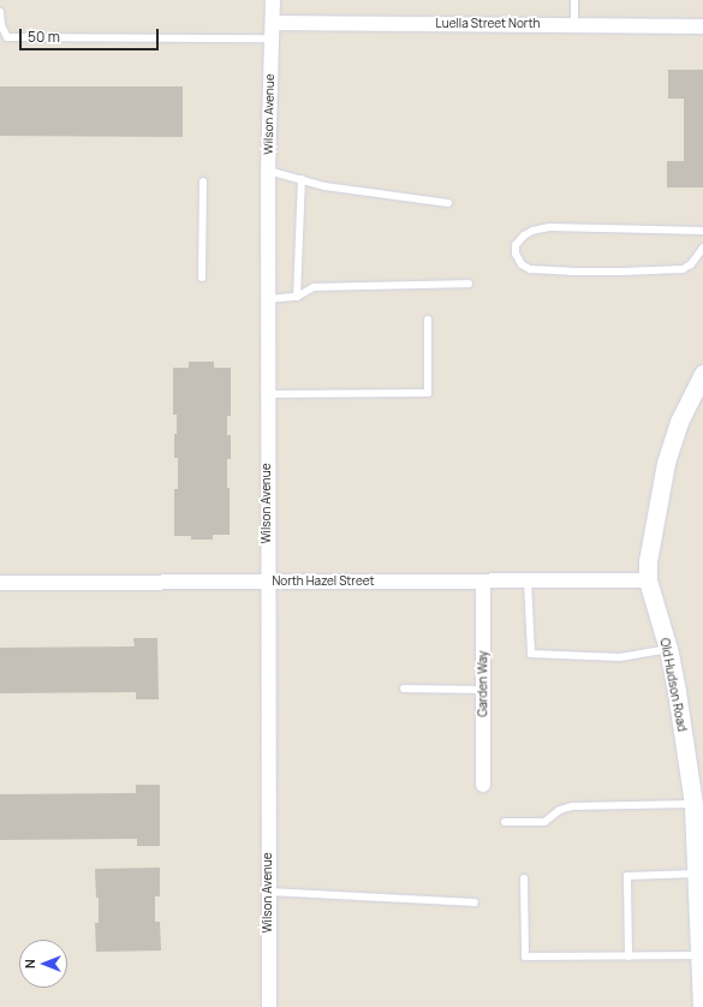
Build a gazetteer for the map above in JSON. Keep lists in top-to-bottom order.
{
  "streets": {
    "street": [
      "Luella Street North",
      "Wilson Avenue",
      "North Hazel Street",
      "Garden Way",
      "Old Hudson Road"
    ]
  },
  "crossings": [
    ["Luella Street North", "Wilson Avenue"],
    ["Wilson Avenue", "North Hazel Street"],
    ["North Hazel Street", "Garden Way"],
    ["North Hazel Street", "Old Hudson Road"]
  ],
  "scale_bar": "50 m",
  "north": "left"
}
